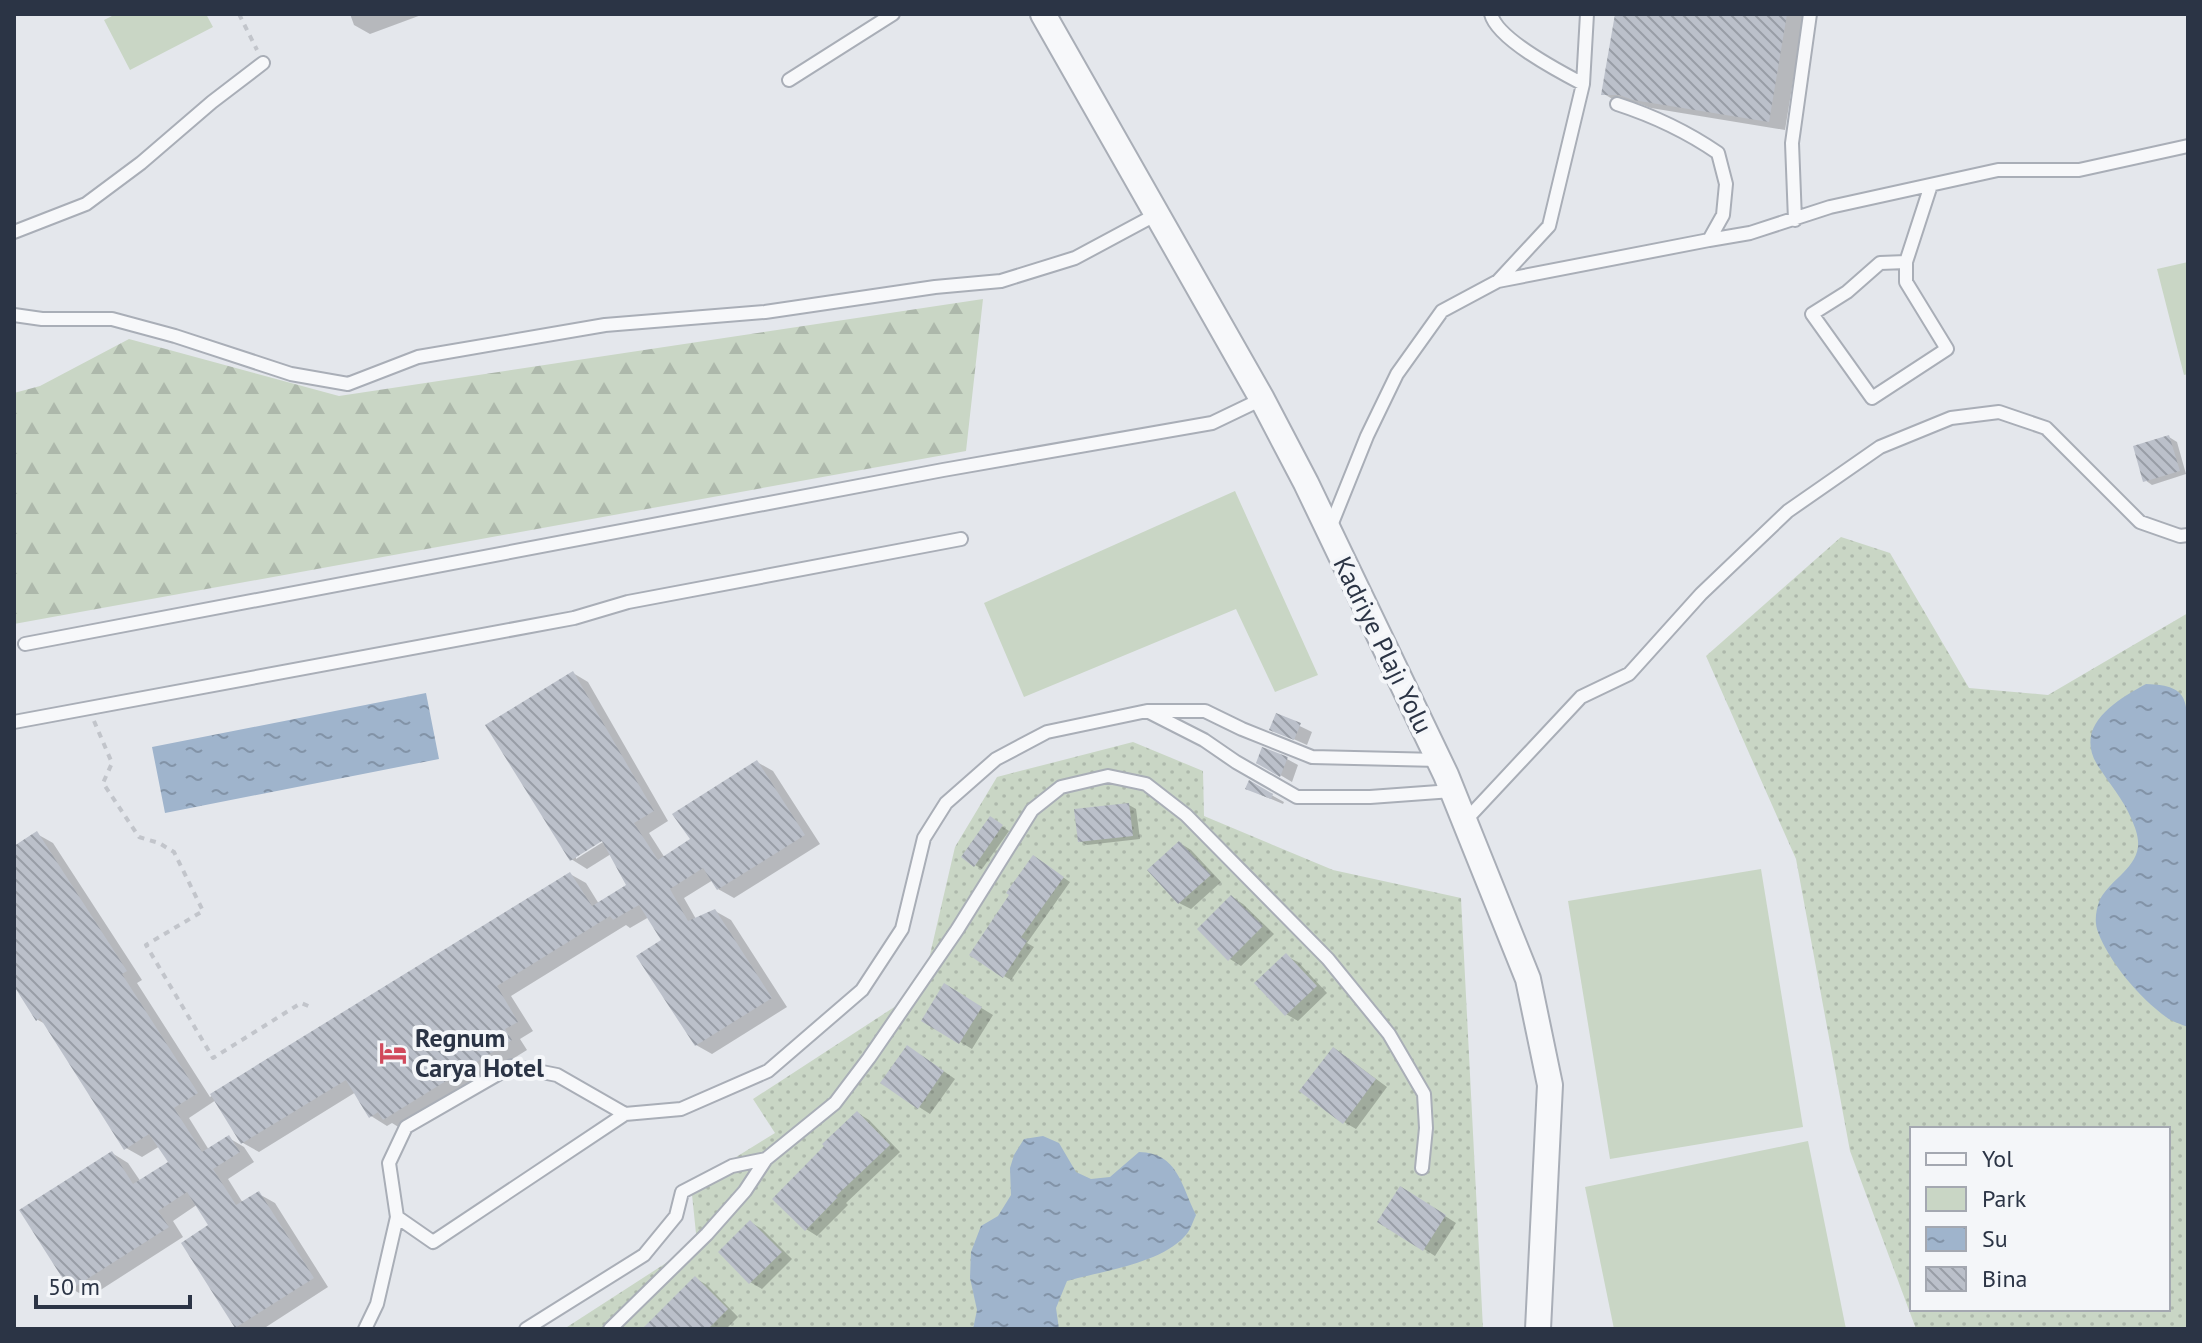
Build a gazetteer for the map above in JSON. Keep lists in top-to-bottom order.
{
  "streets": {
    "street": ["Kadriye Plajı Yolu"]
  },
  "places": {
    "hotel": ["Regnum Carya Hotel"]
  },
  "legend": [
    "Yol",
    "Park",
    "Su",
    "Bina"
  ],
  "scale_bar": "50 m"
}
